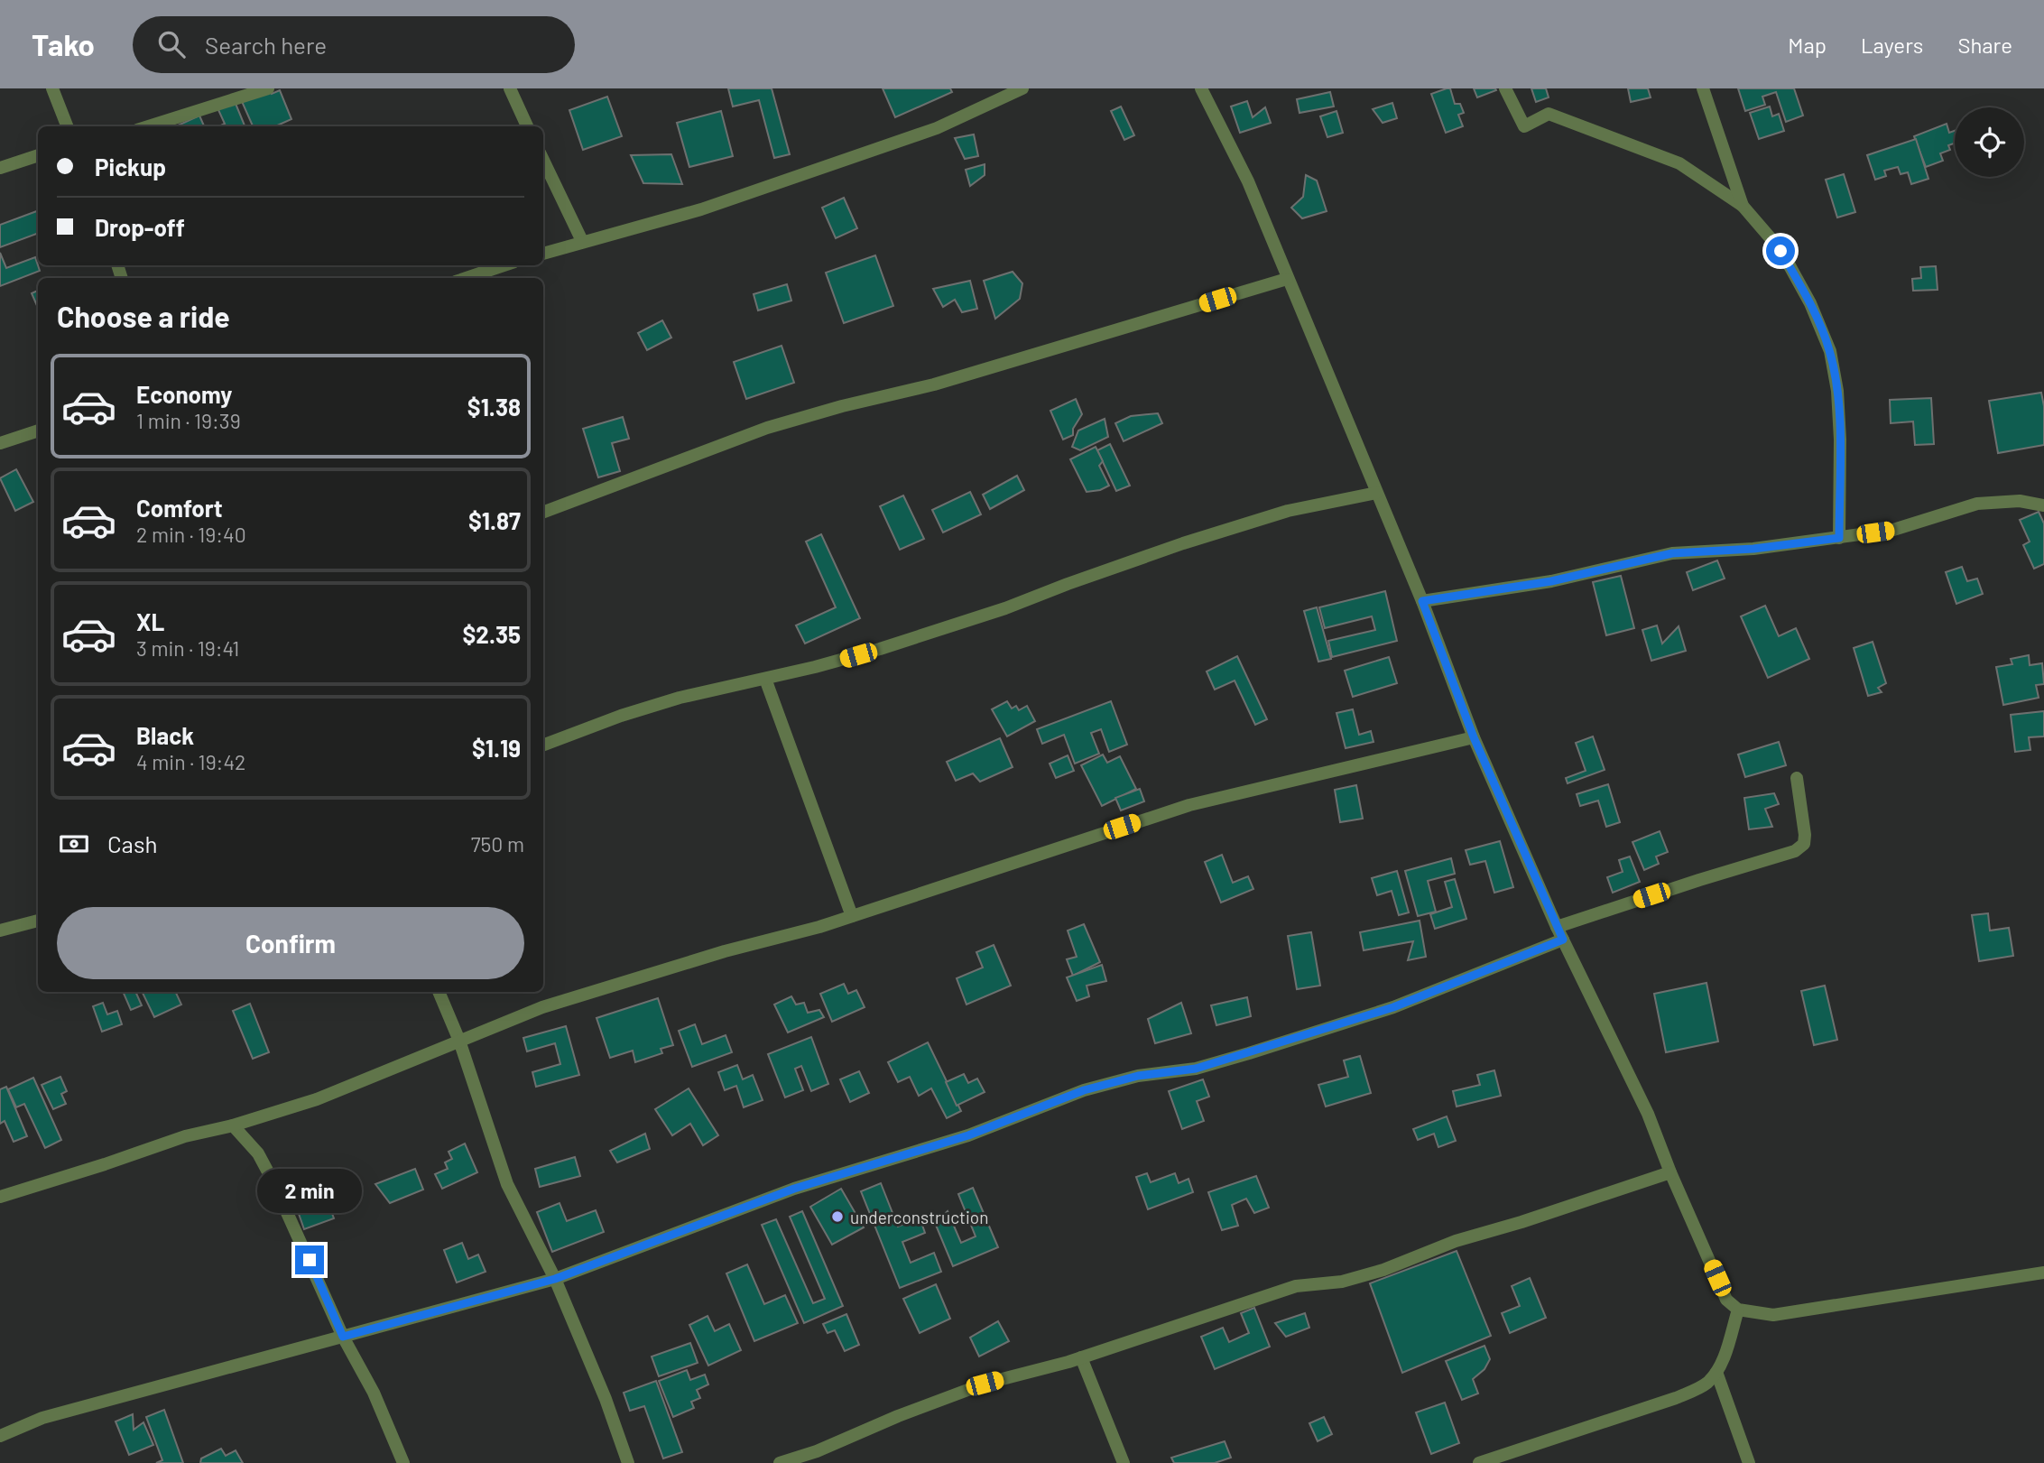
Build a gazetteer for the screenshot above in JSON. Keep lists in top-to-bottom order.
{
  "places": ["underconstruction"],
  "page": {
    "header": "Tako",
    "search": "Search here",
    "nav": ["Map", "Layers", "Share"],
    "banner": ["Pickup", "Drop-off"],
    "heading": "Choose a ride",
    "list": [
      {
        "name": "Economy",
        "note": "1 min · 19:39",
        "value": "$1.38"
      },
      {
        "name": "Comfort",
        "note": "2 min · 19:40",
        "value": "$1.87"
      },
      {
        "name": "XL",
        "note": "3 min · 19:41",
        "value": "$2.35"
      },
      {
        "name": "Black",
        "note": "4 min · 19:42",
        "value": "$1.19"
      }
    ],
    "pay": ["Cash", "750 m"],
    "buttons": "Confirm",
    "bubble": "2 min"
  }
}
